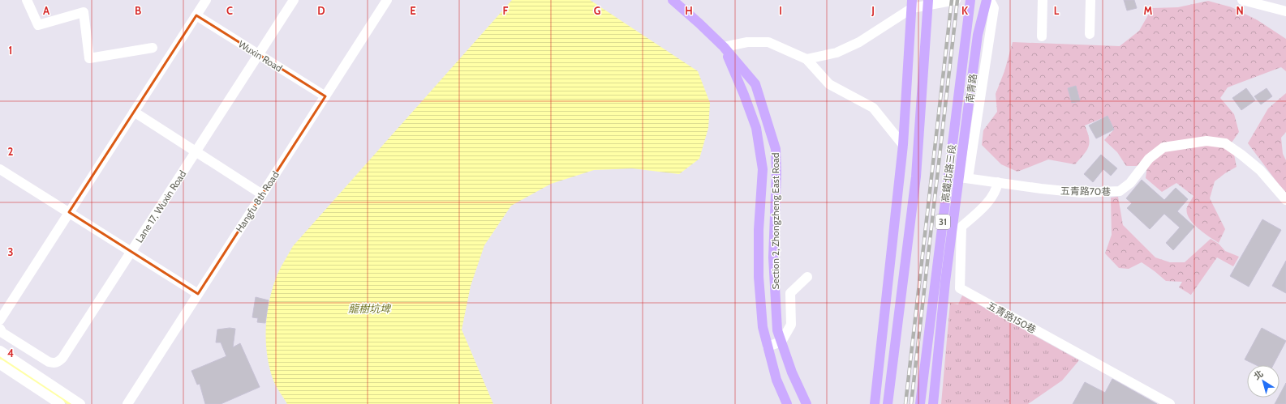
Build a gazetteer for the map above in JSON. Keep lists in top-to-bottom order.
{
  "streets": {
    "main road": [
      "南青路",
      "高鐵北路三段",
      "Section 2, Zhongzheng East Road",
      "31"
    ],
    "street": [
      "Wuxin Road",
      "五青路70巷",
      "Hangfu 8th Road",
      "Lane 17, Wuxin Road",
      "五青路150巷"
    ]
  },
  "crossings": [
    ["Wuxin Road", "Hangfu 8th Road"],
    ["Wuxin Road", "Lane 17, Wuxin Road"],
    ["南青路", "高鐵北路三段"],
    ["南青路", "五青路70巷"],
    ["高鐵北路三段", "五青路70巷"],
    ["高鐵北路三段", "五青路150巷"]
  ],
  "water": ["龍樹坑埤"],
  "north": "top left",
  "grid": {
    "columns": [
      "A",
      "B",
      "C",
      "D",
      "E",
      "F",
      "G",
      "H",
      "I",
      "J",
      "K",
      "L",
      "M",
      "N"
    ],
    "rows": [
      "1",
      "2",
      "3",
      "4"
    ]
  }
}
